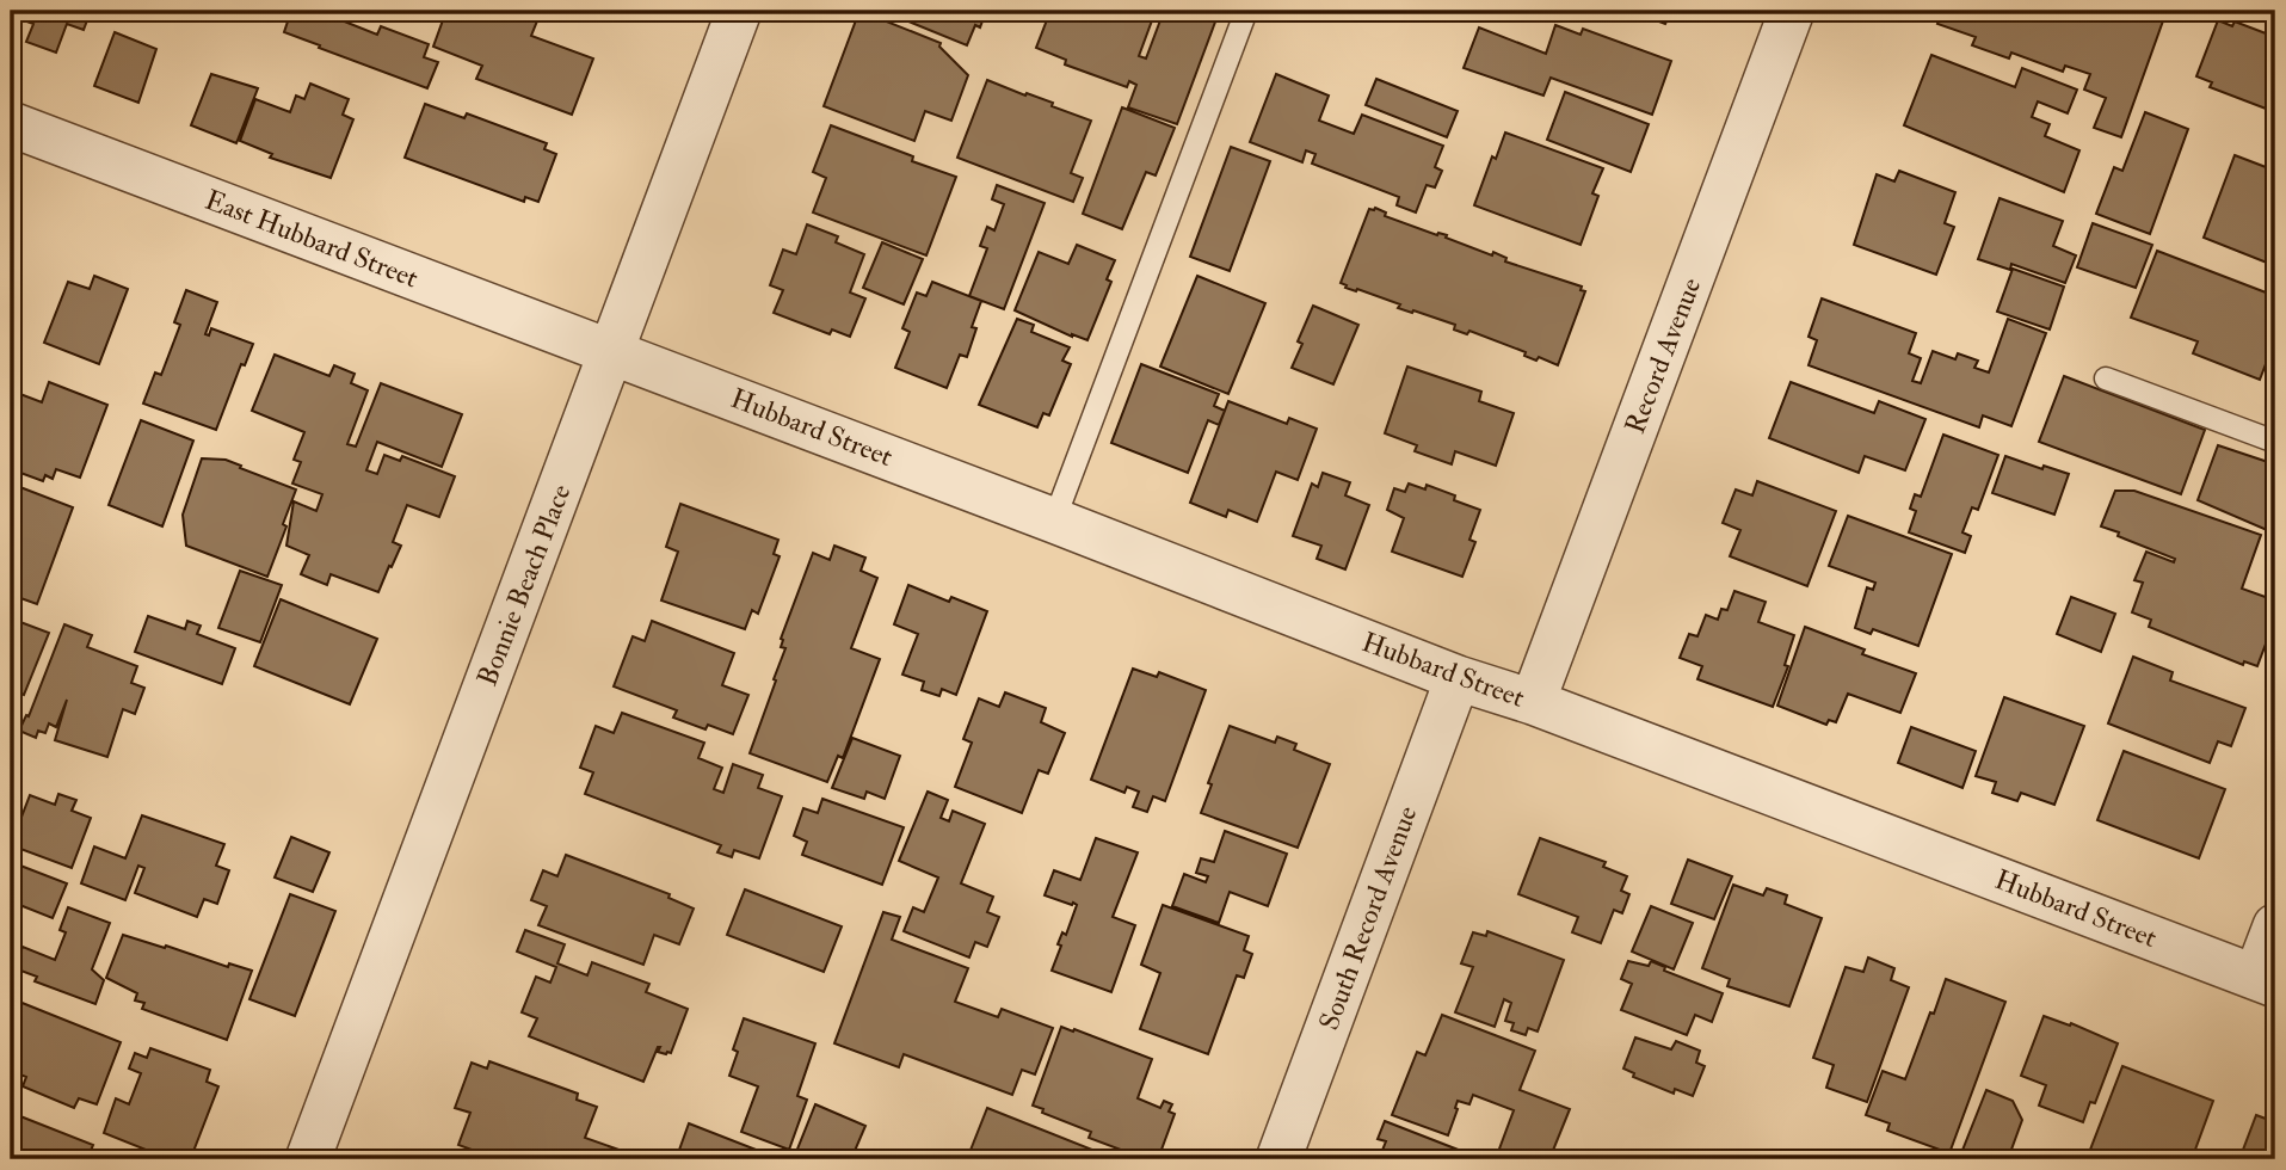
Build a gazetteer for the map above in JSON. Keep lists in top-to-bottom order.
{
  "streets": {
    "street": [
      "East Hubbard Street",
      "Record Avenue",
      "Hubbard Street",
      "Bonnie Beach Place",
      "South Record Avenue"
    ]
  },
  "crossings": [
    ["East Hubbard Street", "Hubbard Street"],
    ["East Hubbard Street", "Bonnie Beach Place"],
    ["Record Avenue", "Hubbard Street"],
    ["Hubbard Street", "Bonnie Beach Place"],
    ["Hubbard Street", "South Record Avenue"]
  ]
}
